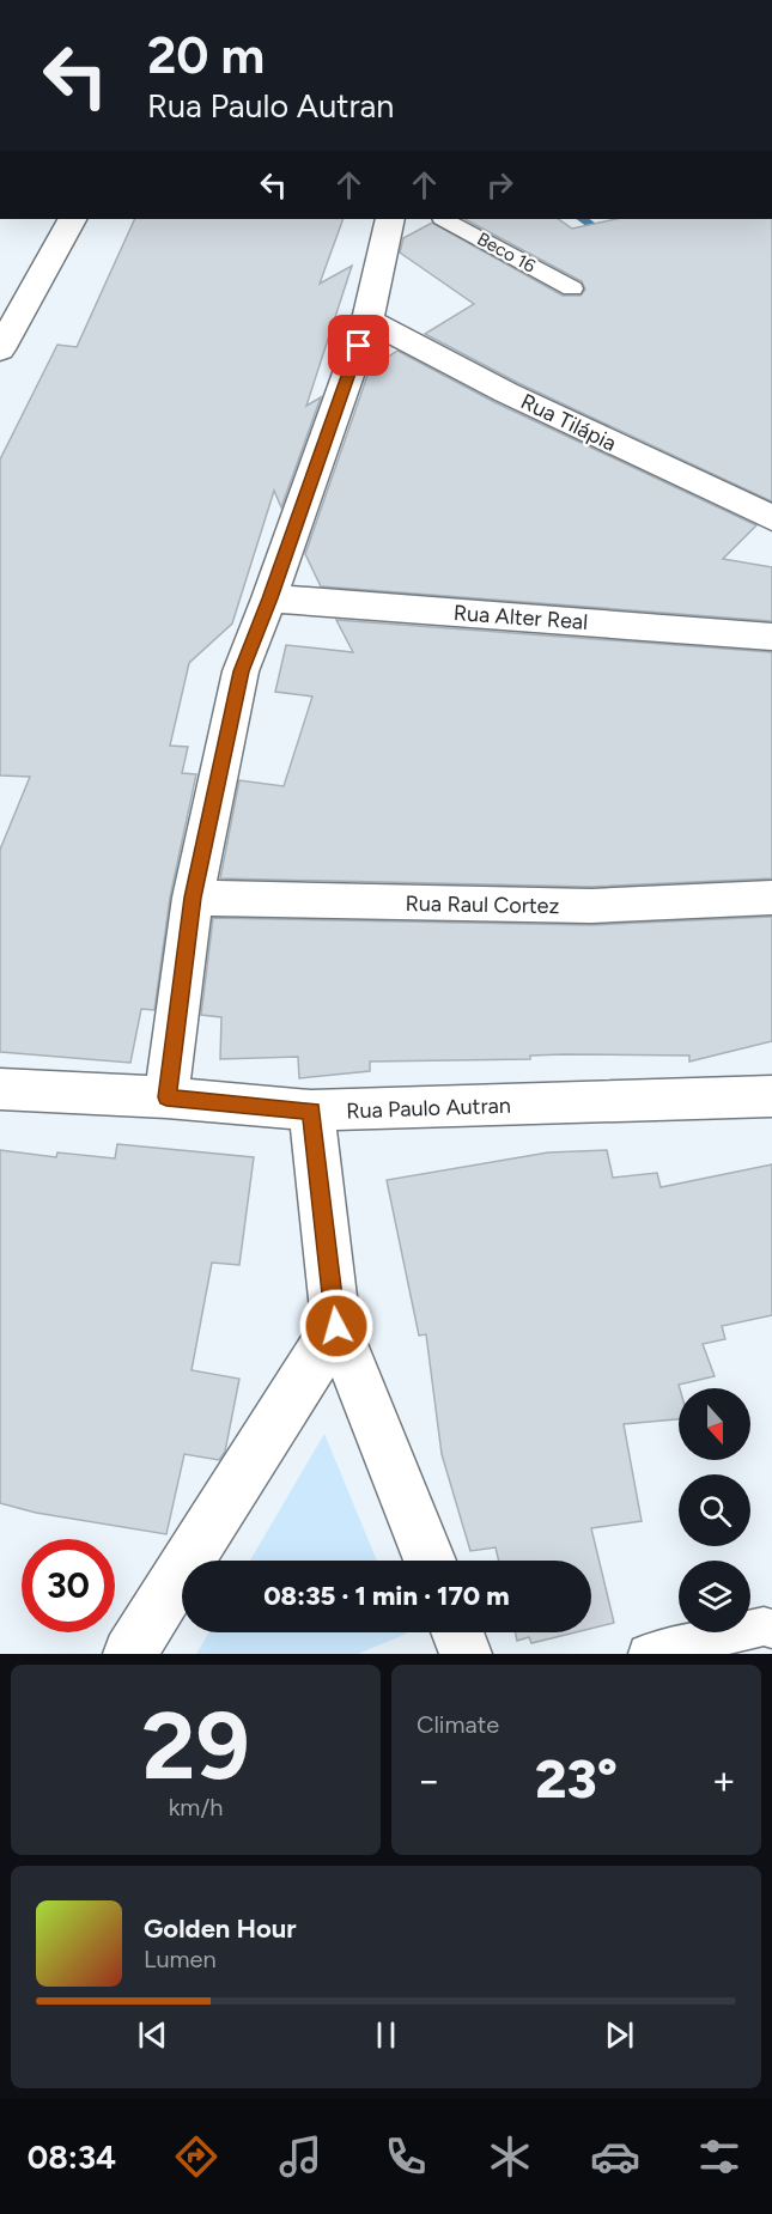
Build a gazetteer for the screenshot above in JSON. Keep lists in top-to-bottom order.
{
  "streets": {
    "street": [
      "Rua Tilápia",
      "Rua Alter Real",
      "Rua Raul Cortez",
      "Rua Paulo Autran"
    ],
    "lane": ["Beco 16"]
  },
  "north": "bottom",
  "page": {
    "turn": ["20 m", "Rua Paulo Autran"],
    "limit": "30",
    "trip": "08:35 · 1 min · 170 m",
    "tile": [
      ["29", "km/h"],
      "Climate"
    ],
    "heat": ["−", "23°", "+"],
    "song": ["Golden Hour", "Lumen"],
    "tabs": "08:34"
  }
}
